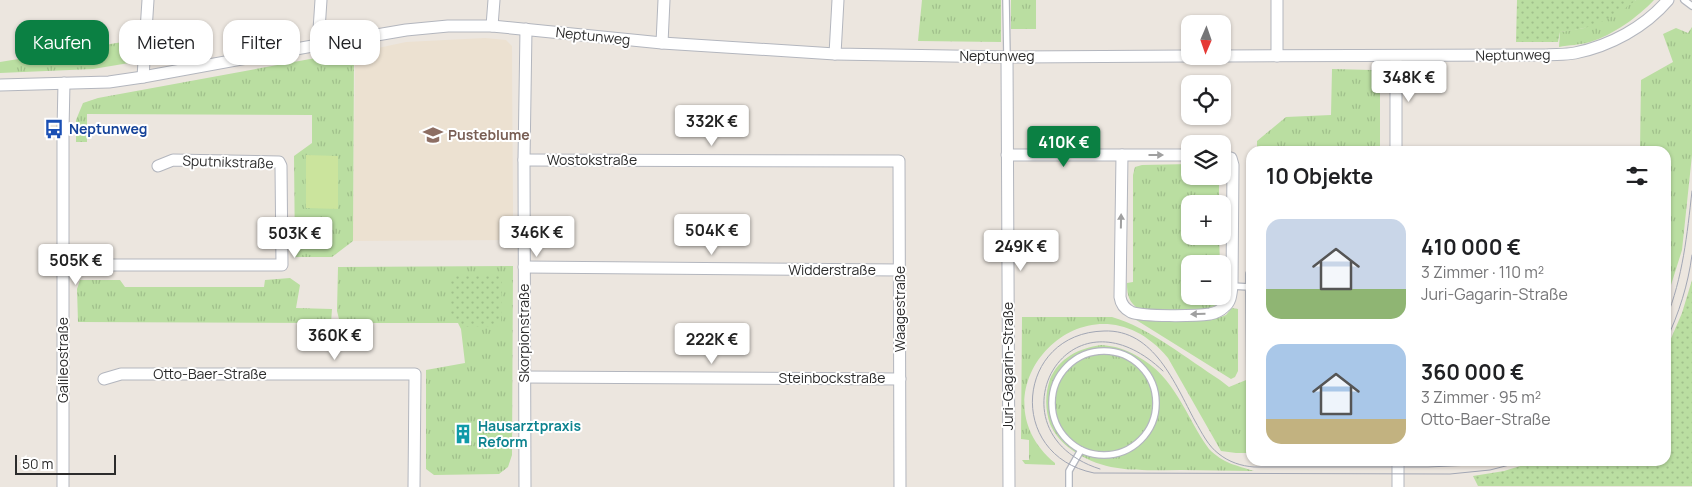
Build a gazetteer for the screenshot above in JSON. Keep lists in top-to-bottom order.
{
  "streets": {
    "street": [
      "Neptunweg",
      "Wostokstraße",
      "Sputnikstraße",
      "Widderstraße",
      "Waagestraße",
      "Skorpionstraße",
      "Galileostraße",
      "Juri-Gagarin-Straße",
      "Otto-Baer-Straße",
      "Steinbockstraße"
    ]
  },
  "crossings": [
    ["Neptunweg", "Skorpionstraße"],
    ["Neptunweg", "Galileostraße"],
    ["Neptunweg", "Juri-Gagarin-Straße"],
    ["Wostokstraße", "Waagestraße"],
    ["Wostokstraße", "Skorpionstraße"],
    ["Sputnikstraße", "Galileostraße"],
    ["Widderstraße", "Waagestraße"],
    ["Widderstraße", "Skorpionstraße"],
    ["Waagestraße", "Steinbockstraße"],
    ["Skorpionstraße", "Steinbockstraße"]
  ],
  "places": {
    "bus stop": ["Neptunweg"],
    "school or university": ["Pusteblume"],
    "building": ["Hausarztpraxis Reform"]
  },
  "scale_bar": "50 m",
  "north": "bottom",
  "page": {
    "map_buttons": ["+", "−"],
    "chip": [
      "Kaufen",
      "Mieten",
      "Filter",
      "Neu"
    ],
    "price": [
      "348K €",
      "332K €",
      "410K €",
      "504K €",
      "346K €",
      "503K €",
      "249K €",
      "505K €",
      "360K €",
      "222K €"
    ],
    "heading": "10 Objekte",
    "list": [
      {
        "name": "410 000 €",
        "note": "3 Zimmer · 110 m² · Juri-Gagarin-Straße"
      },
      {
        "name": "360 000 €",
        "note": "3 Zimmer · 95 m² · Otto-Baer-Straße"
      }
    ],
    "scale": "50 m"
  }
}
